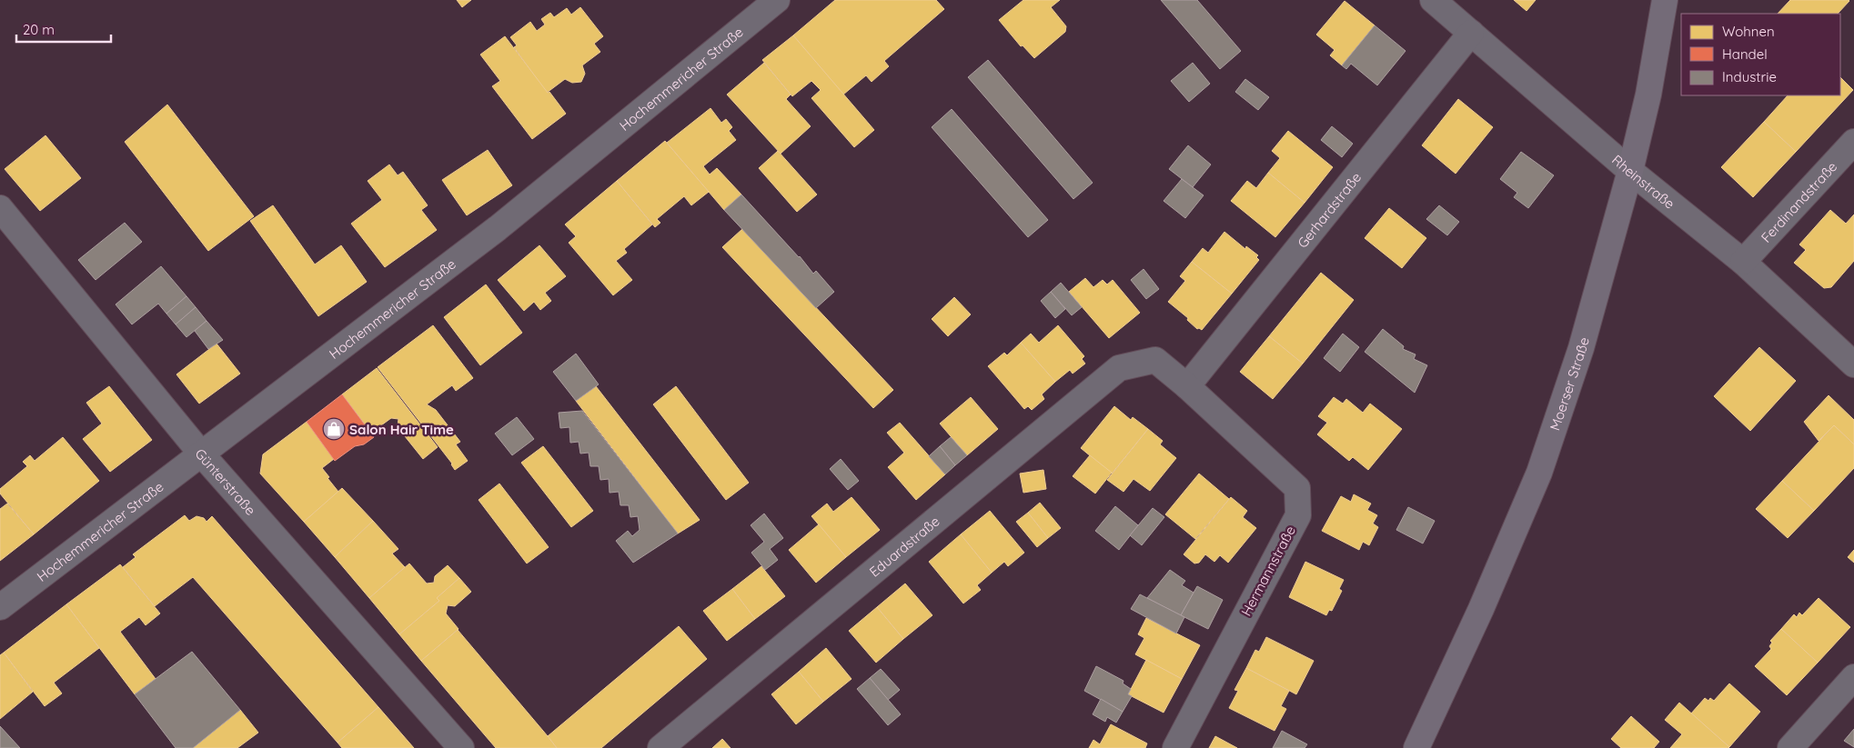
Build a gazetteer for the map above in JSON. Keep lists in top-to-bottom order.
{
  "streets": {
    "main road": ["Moerser Straße"],
    "street": [
      "Hochemmericher Straße",
      "Rheinstraße",
      "Ferdinandstraße",
      "Gerhardstraße",
      "Günterstraße",
      "Eduardstraße",
      "Hermannstraße"
    ]
  },
  "crossings": [
    ["Hochemmericher Straße", "Günterstraße"],
    ["Rheinstraße", "Ferdinandstraße"],
    ["Rheinstraße", "Gerhardstraße"],
    ["Rheinstraße", "Moerser Straße"],
    ["Gerhardstraße", "Hermannstraße"],
    ["Eduardstraße", "Hermannstraße"]
  ],
  "places": {
    "shop": ["Salon Hair Time"]
  },
  "legend": ["Wohnen", "Handel", "Industrie"],
  "scale_bar": "20 m"
}
